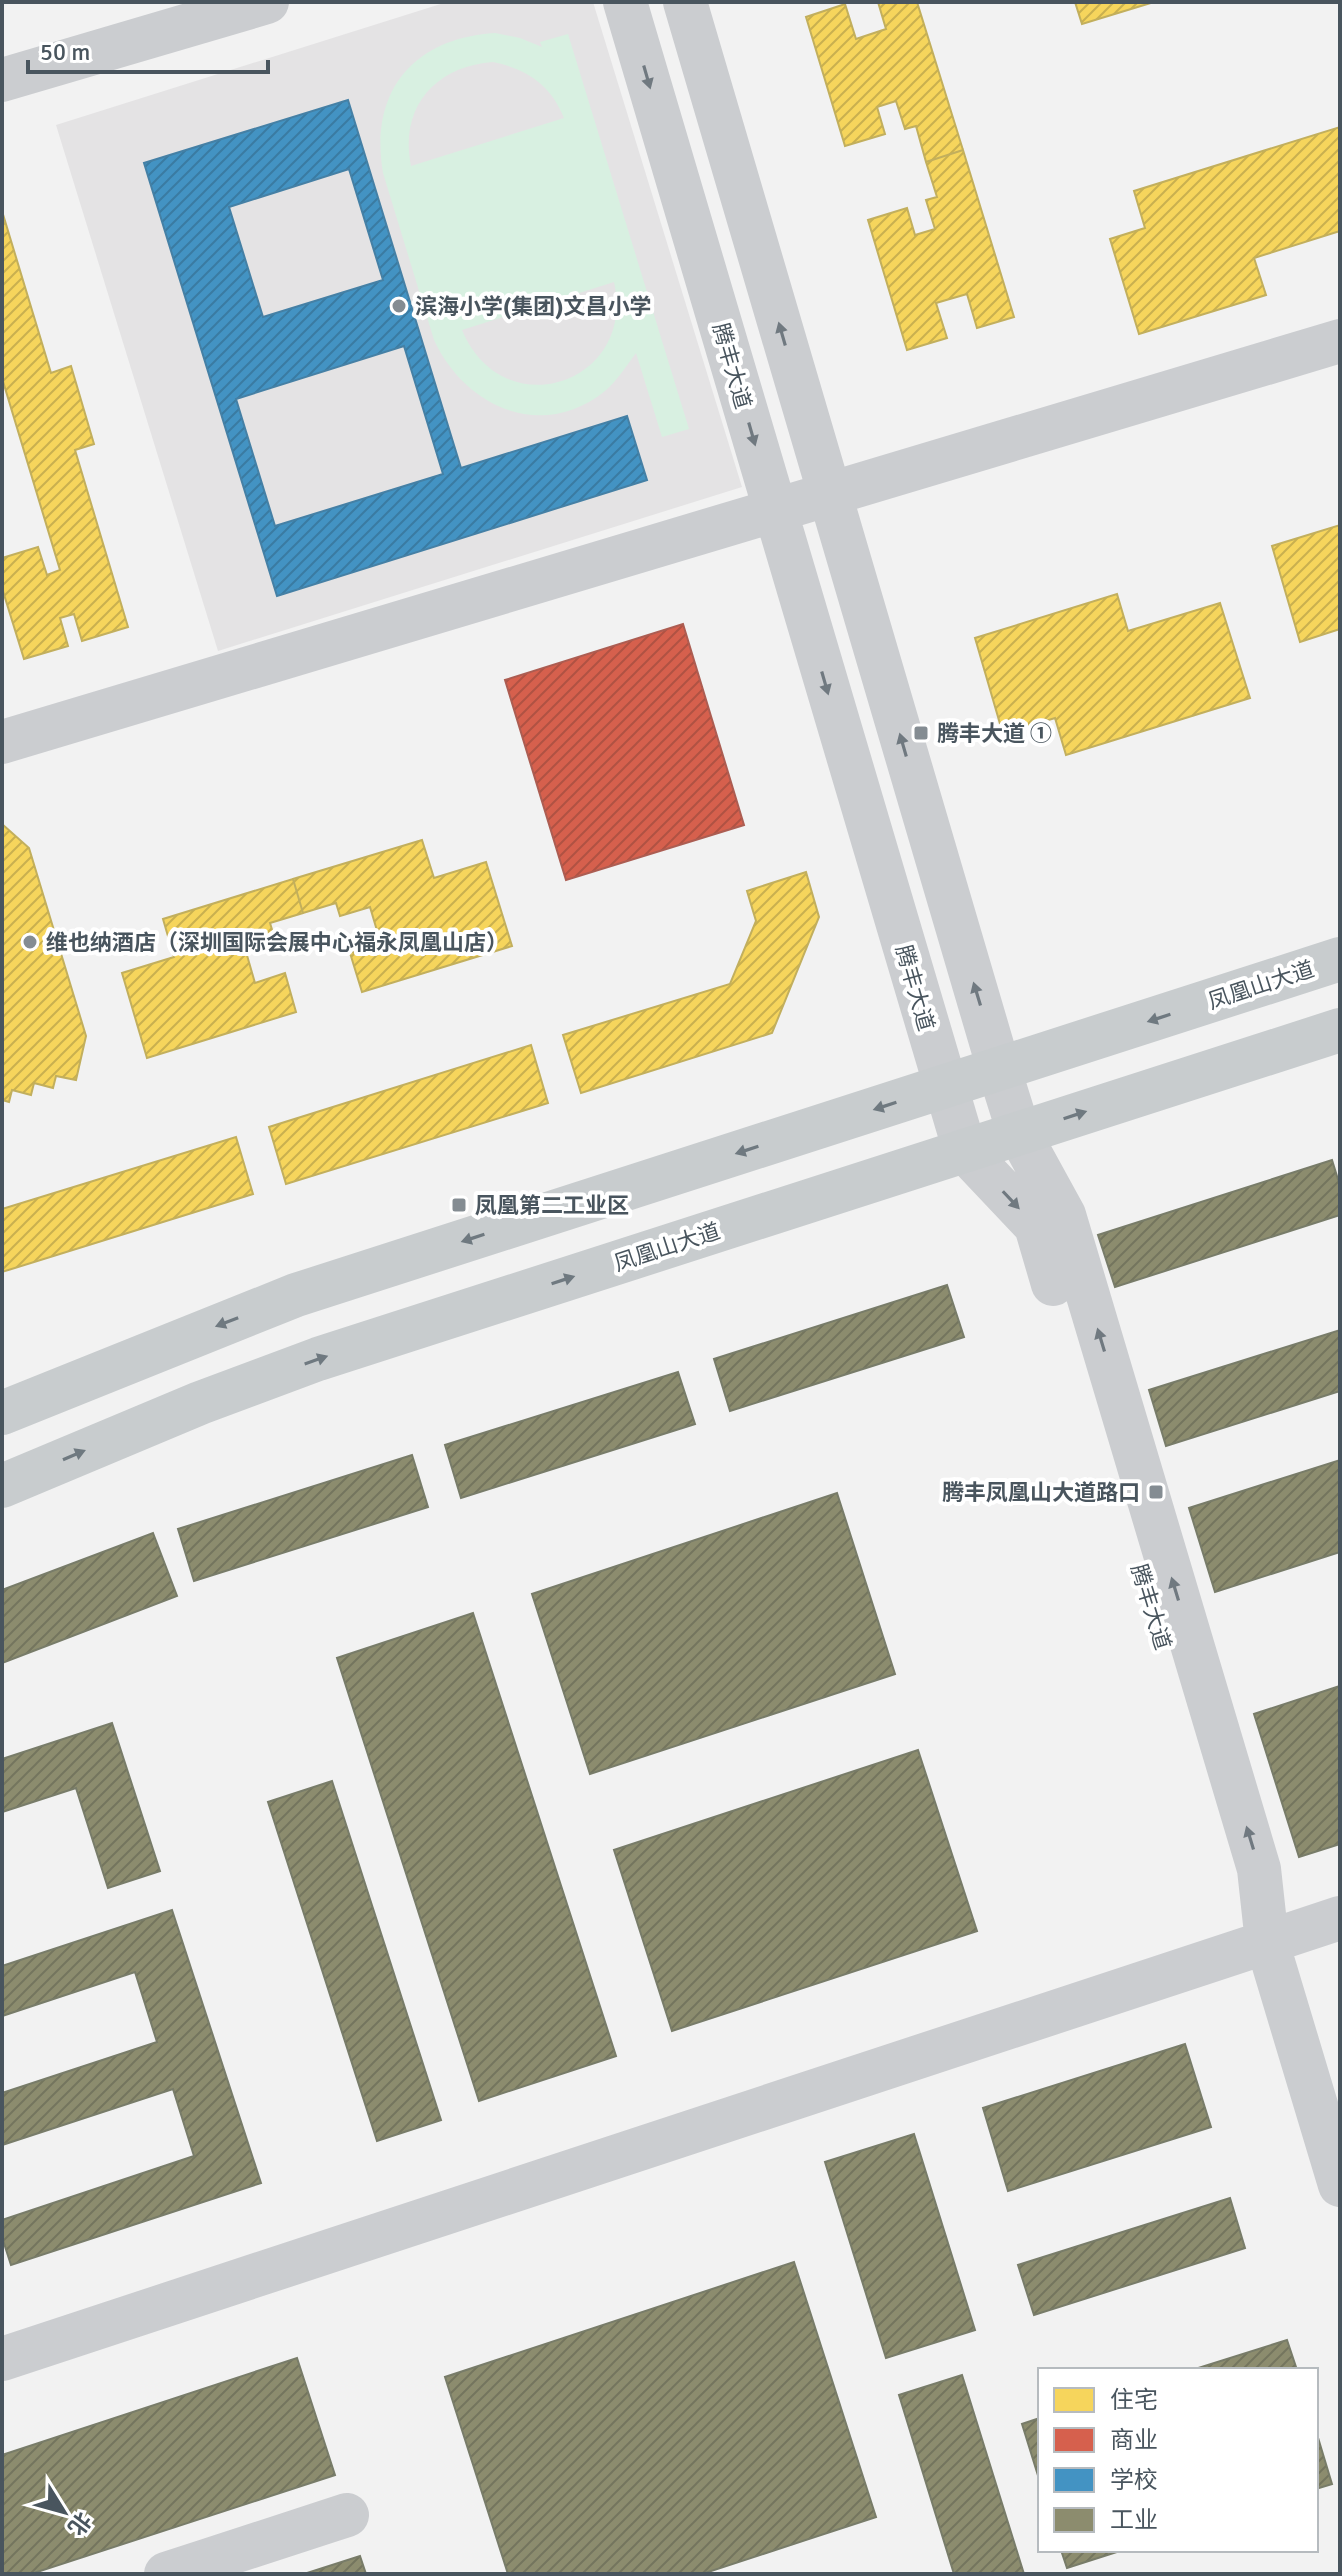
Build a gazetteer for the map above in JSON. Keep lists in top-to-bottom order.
{
  "streets": {
    "main road": ["凤凰山大道"],
    "street": ["腾丰大道"]
  },
  "crossings": [
    ["腾丰大道", "凤凰山大道"]
  ],
  "places": {
    "other": ["滨海小学(集团)文昌小学", "维也纳酒店（深圳国际会展中心福永凤凰山店）"],
    "transit": ["腾丰大道 ①", "凤凰第二工业区", "腾丰凤凰山大道路口"]
  },
  "legend": [
    "住宅",
    "商业",
    "学校",
    "工业"
  ],
  "scale_bar": "50 m",
  "north": "bottom right"
}
